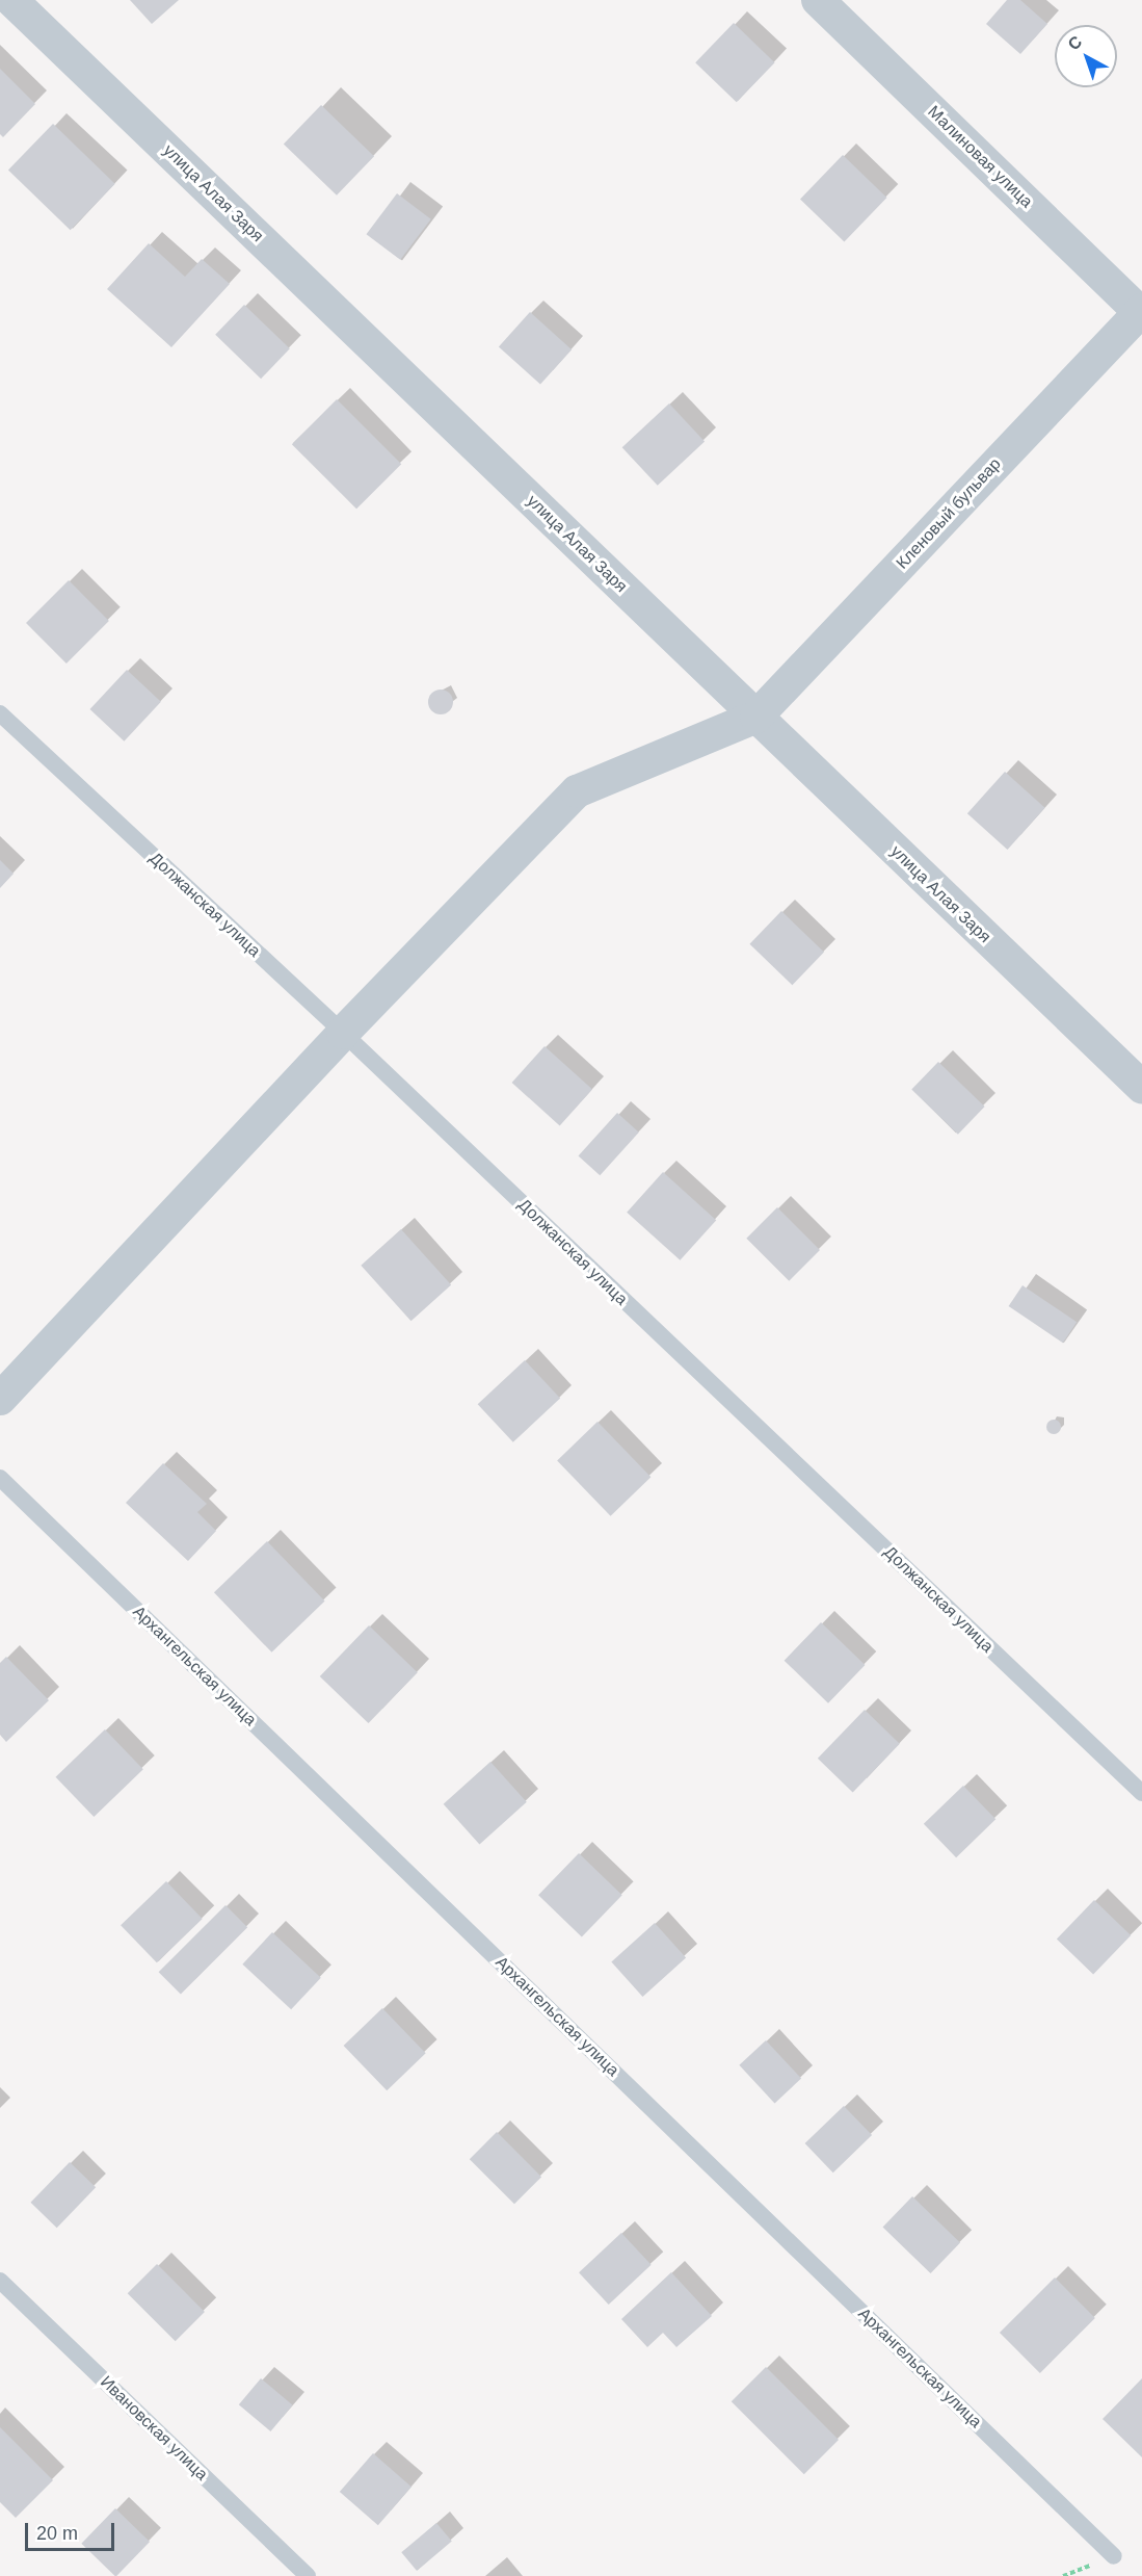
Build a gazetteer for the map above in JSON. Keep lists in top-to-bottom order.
{
  "streets": {
    "street": ["Малиновая улица", "улица Алая Заря", "Кленовый бульвар"],
    "lane": ["Должанская улица", "Архангельская улица", "Ивановская улица"]
  },
  "crossings": [
    ["Малиновая улица", "Кленовый бульвар"],
    ["улица Алая Заря", "Кленовый бульвар"]
  ],
  "scale_bar": "20 m",
  "north": "top left"
}
